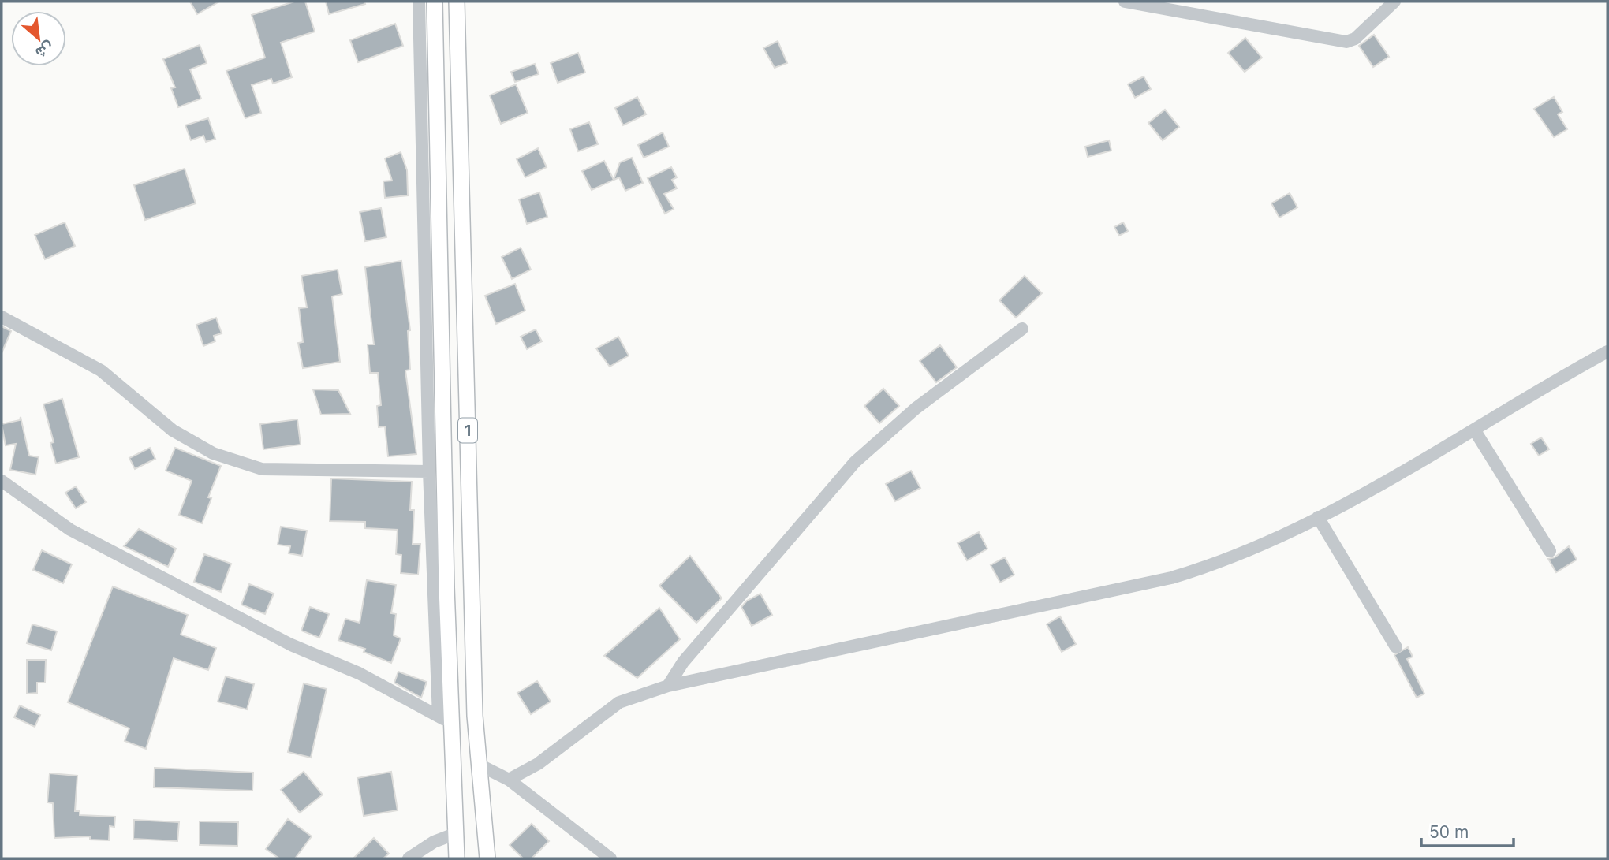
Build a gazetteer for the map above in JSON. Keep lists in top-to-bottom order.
{
  "streets": {
    "main road": ["1"]
  },
  "scale_bar": "50 m",
  "north": "bottom right"
}
